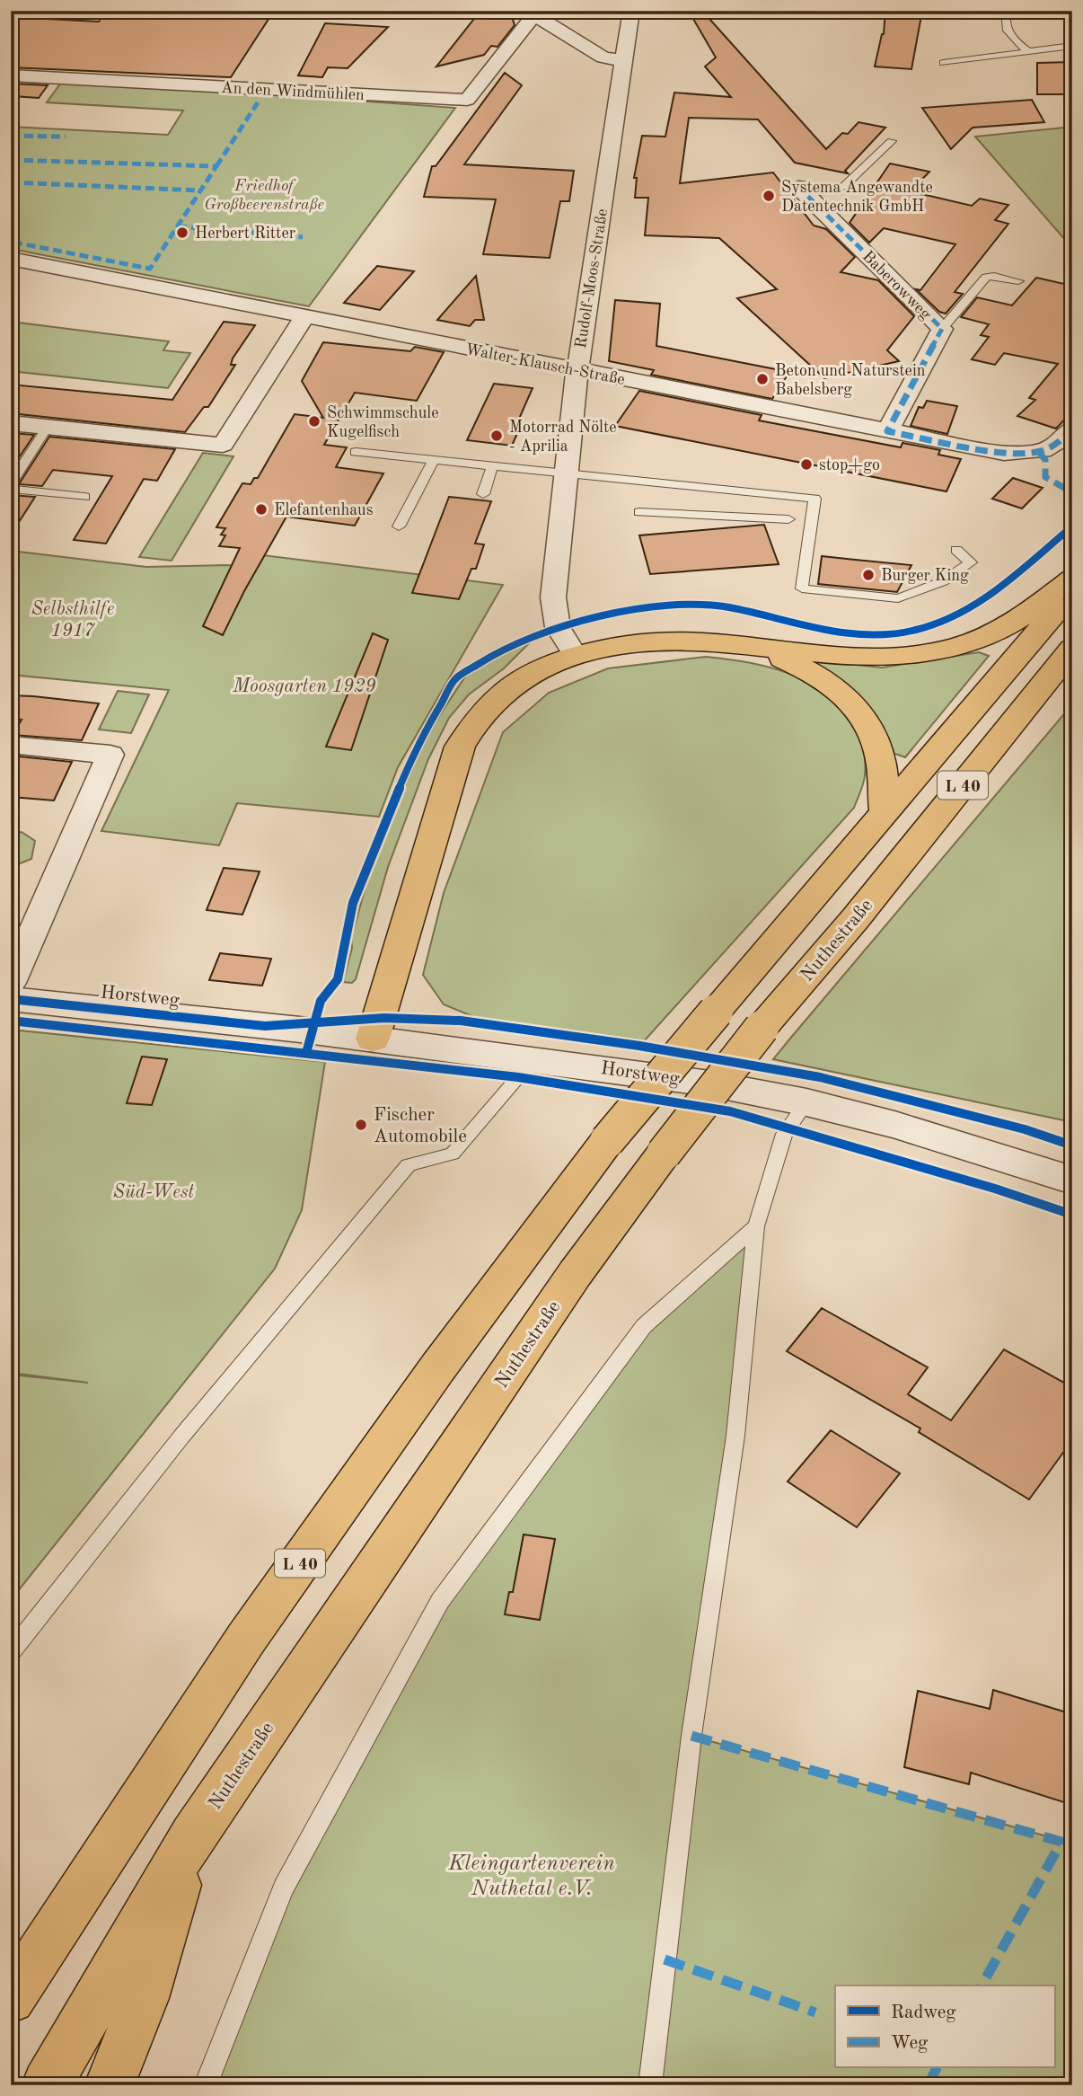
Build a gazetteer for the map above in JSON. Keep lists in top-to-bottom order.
{
  "streets": {
    "highway": ["L 40", "Nuthestraße"],
    "street": [
      "An den Windmühlen",
      "Rudolf-Moos-Straße",
      "Baberowweg",
      "Walter-Klausch-Straße",
      "Horstweg"
    ]
  },
  "crossings": [
    ["An den Windmühlen", "Rudolf-Moos-Straße"],
    ["Rudolf-Moos-Straße", "Walter-Klausch-Straße"],
    ["Baberowweg", "Walter-Klausch-Straße"]
  ],
  "parks": [
    "Friedhof Großbeerenstraße",
    "Selbsthilfe 1917",
    "Moosgarten 1929",
    "Süd-West",
    "Kleingartenverein Nuthetal e.V."
  ],
  "places": [
    "Systema Angewandte Datentechnik GmbH",
    "Herbert Ritter",
    "Beton und Naturstein Babelsberg",
    "Schwimmschule Kugelfisch",
    "Motorrad Nölte - Aprilia",
    "stop+go",
    "Elefantenhaus",
    "Burger King",
    "Fischer Automobile"
  ],
  "legend": ["Radweg", "Weg"]
}
